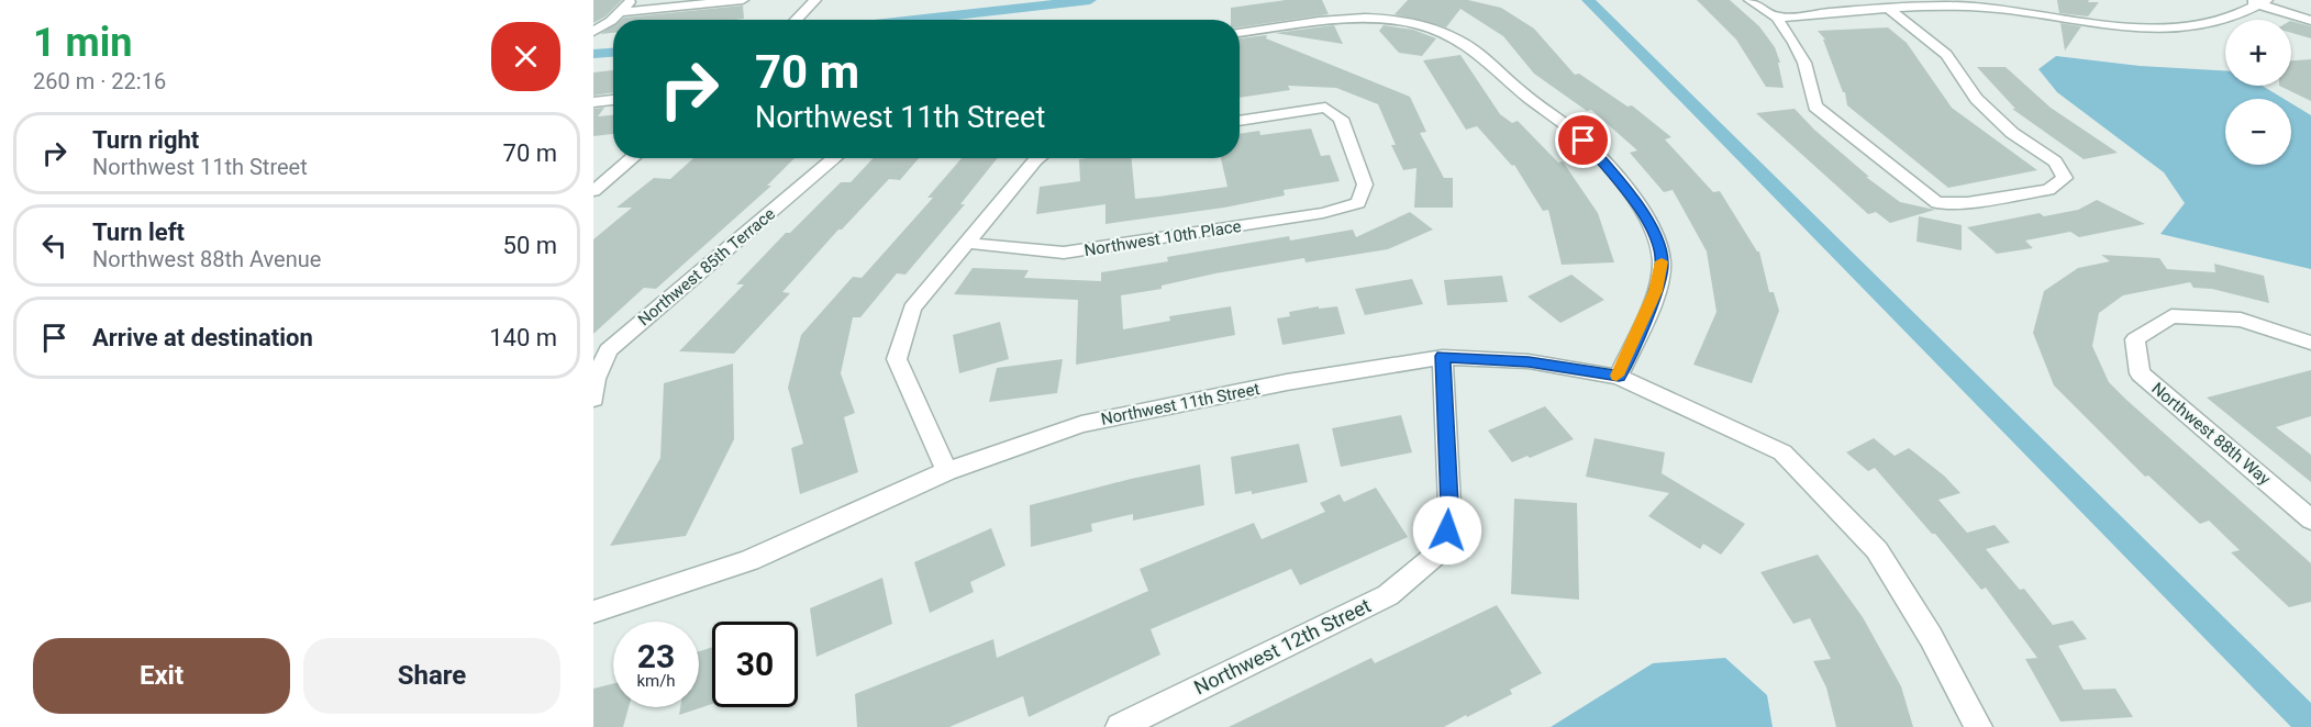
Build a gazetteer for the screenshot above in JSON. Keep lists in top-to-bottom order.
{
  "streets": {
    "street": [
      "Northwest 10th Place",
      "Northwest 85th Terrace",
      "Northwest 11th Street",
      "Northwest 88th Way",
      "Northwest 12th Street"
    ]
  },
  "crossings": [
    ["Northwest 11th Street", "Northwest 12th Street"]
  ],
  "page": {
    "heading": ["1 min", "260 m · 22:16"],
    "map_buttons": ["+", "−"],
    "turn": ["70 m", "Northwest 11th Street"],
    "list": [
      {
        "name": "Turn right",
        "note": "Northwest 11th Street",
        "value": "70 m"
      },
      {
        "name": "Turn left",
        "note": "Northwest 88th Avenue",
        "value": "50 m"
      },
      {
        "name": "Arrive at destination",
        "value": "140 m"
      }
    ],
    "speed": "23 km/h",
    "limit": "30",
    "buttons": ["Exit", "Share"]
  }
}
